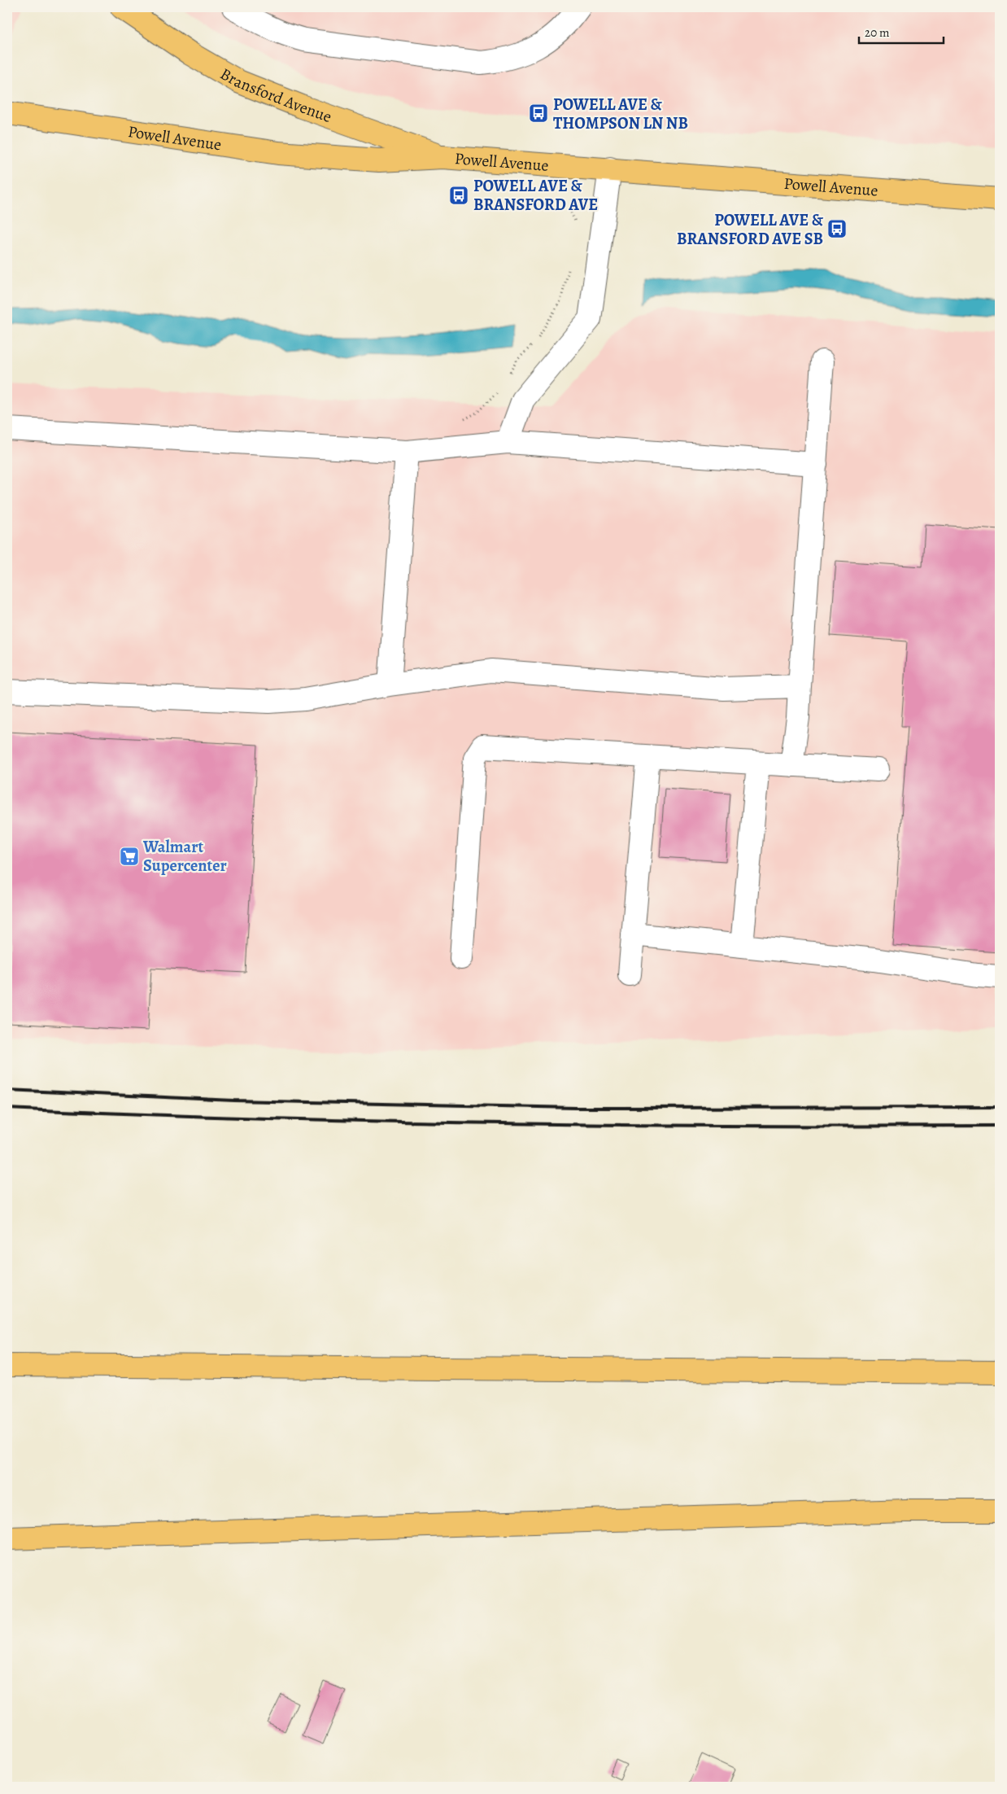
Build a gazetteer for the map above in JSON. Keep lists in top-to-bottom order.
{
  "streets": {
    "main road": ["Bransford Avenue", "Powell Avenue"]
  },
  "crossings": [
    ["Bransford Avenue", "Powell Avenue"]
  ],
  "places": {
    "bus stop": ["POWELL AVE & THOMPSON LN NB", "POWELL AVE & BRANSFORD AVE", "POWELL AVE & BRANSFORD AVE SB"],
    "supermarket": ["Walmart Supercenter"]
  },
  "scale_bar": "20 m"
}
